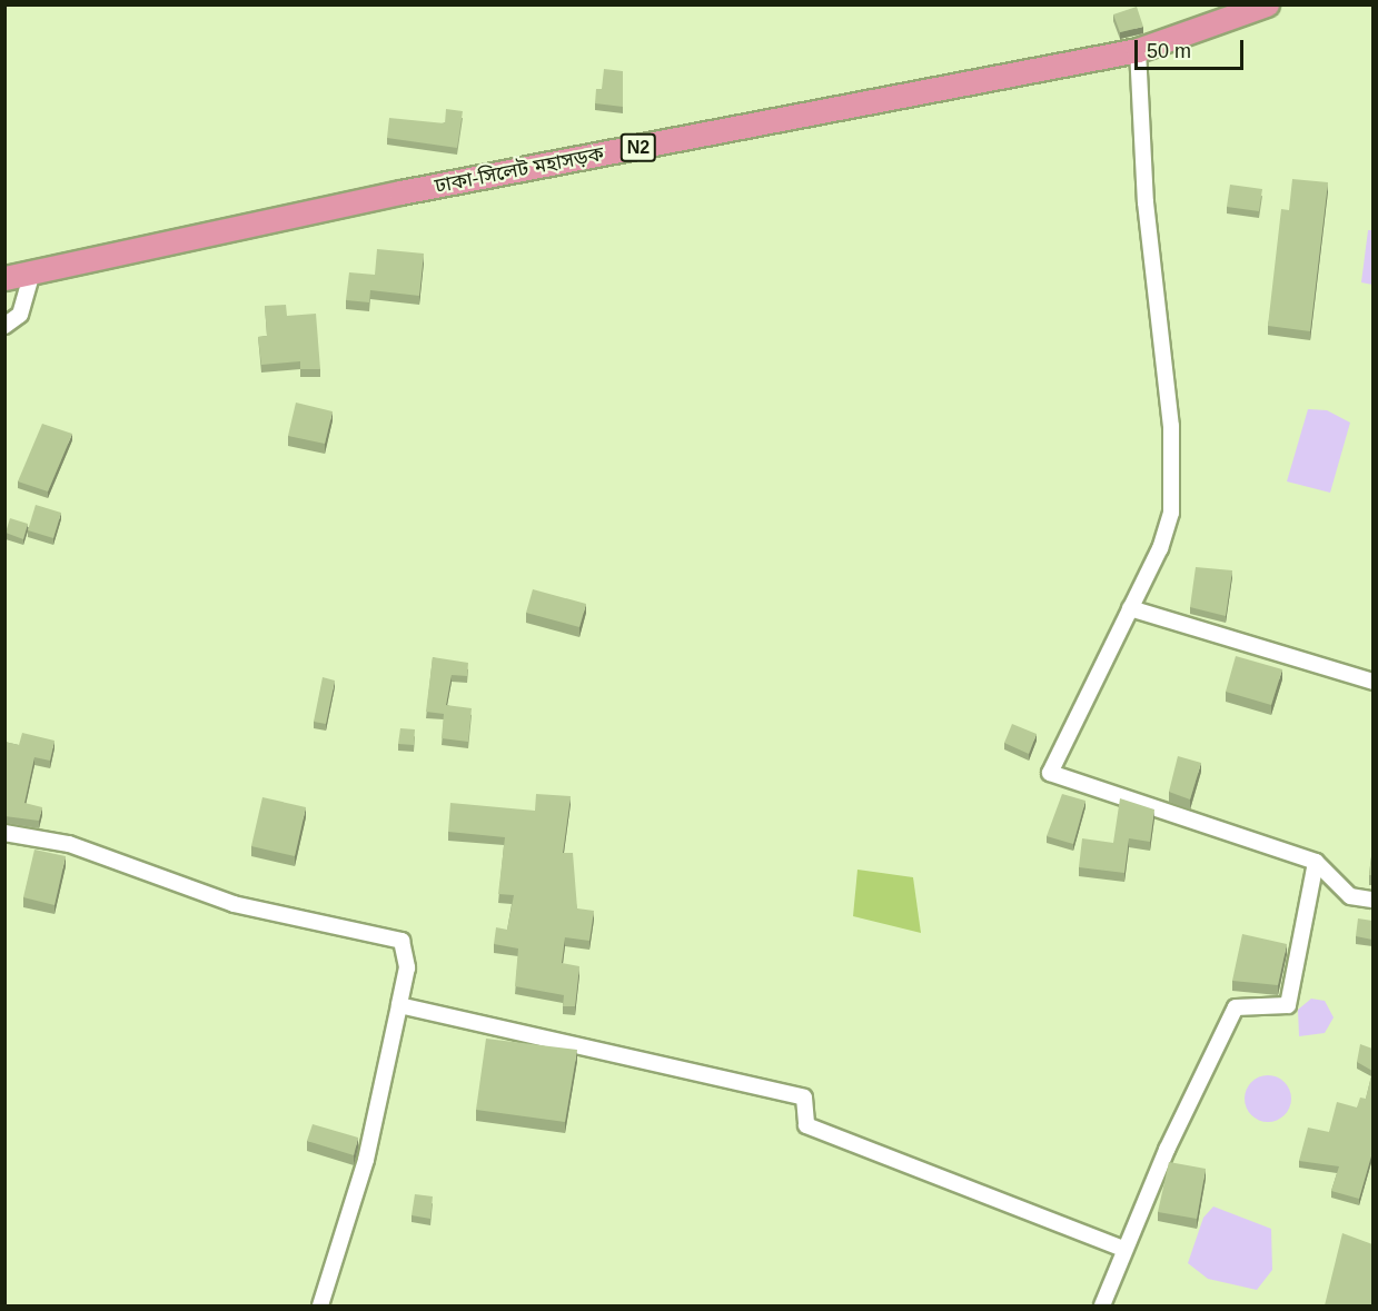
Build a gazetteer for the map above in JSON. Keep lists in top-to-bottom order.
{
  "streets": {
    "highway": ["N2", "ঢাকা-সিলেট মহাসড়ক"]
  },
  "scale_bar": "50 m"
}
